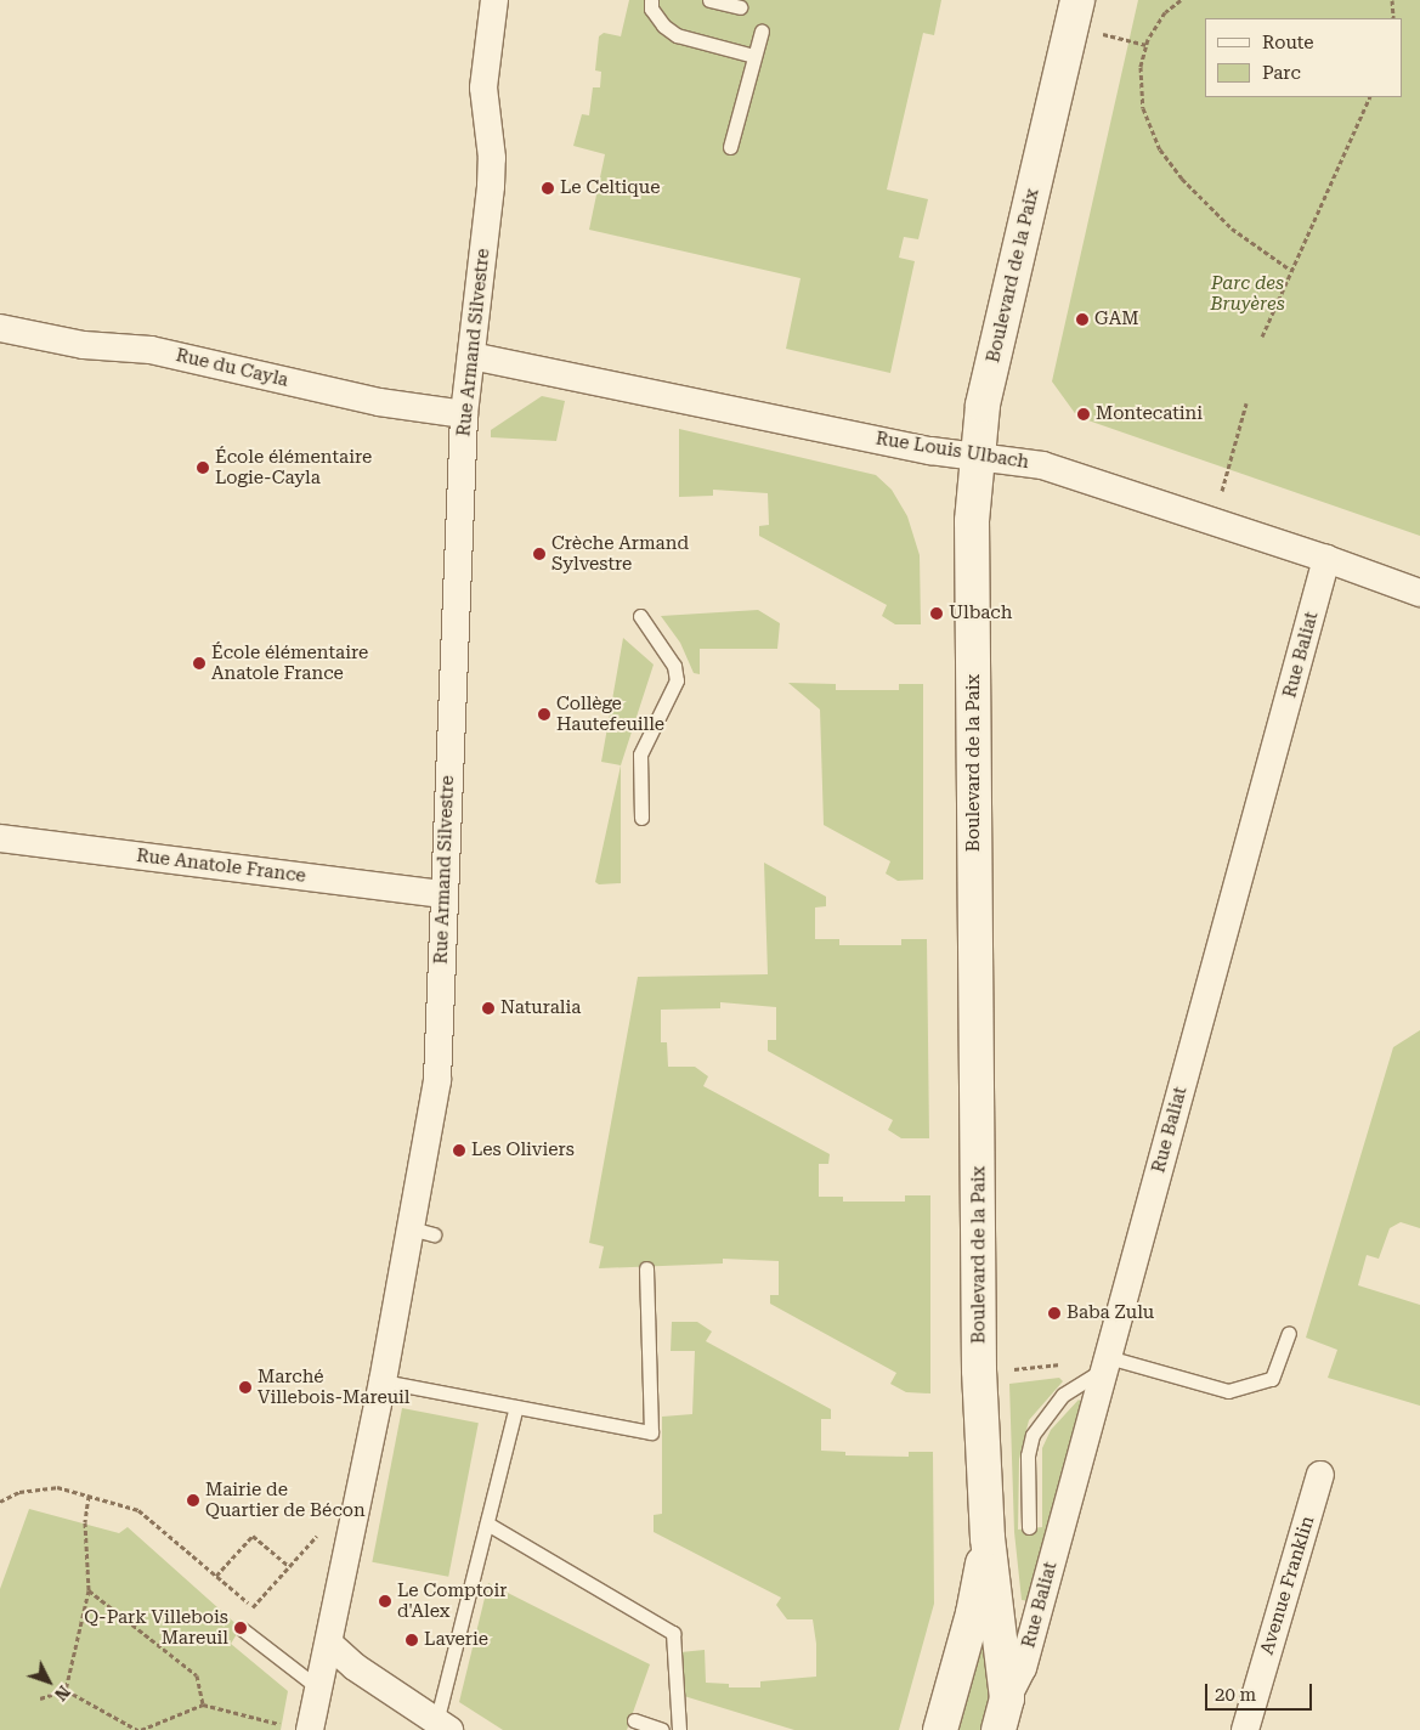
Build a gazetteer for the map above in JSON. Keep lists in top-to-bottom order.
{
  "streets": {
    "street": [
      "Boulevard de la Paix",
      "Rue Armand Silvestre",
      "Rue du Cayla",
      "Rue Louis Ulbach",
      "Rue Baliat",
      "Rue Anatole France",
      "Avenue Franklin"
    ]
  },
  "crossings": [
    ["Boulevard de la Paix", "Rue Louis Ulbach"],
    ["Boulevard de la Paix", "Rue Baliat"],
    ["Rue Armand Silvestre", "Rue du Cayla"],
    ["Rue Armand Silvestre", "Rue Louis Ulbach"],
    ["Rue Armand Silvestre", "Rue Anatole France"],
    ["Rue Louis Ulbach", "Rue Baliat"]
  ],
  "parks": ["Parc des Bruyères"],
  "places": [
    "Le Celtique",
    "GAM",
    "Montecatini",
    "École élémentaire Logie-Cayla",
    "Crèche Armand Sylvestre",
    "Ulbach",
    "École élémentaire Anatole France",
    "Collège Hautefeuille",
    "Naturalia",
    "Les Oliviers",
    "Baba Zulu",
    "Marché Villebois-Mareuil",
    "Mairie de Quartier de Bécon",
    "Le Comptoir d'Alex",
    "Q-Park Villebois Mareuil",
    "Laverie"
  ],
  "legend": ["Route", "Parc"],
  "scale_bar": "20 m",
  "north": "bottom right"
}
